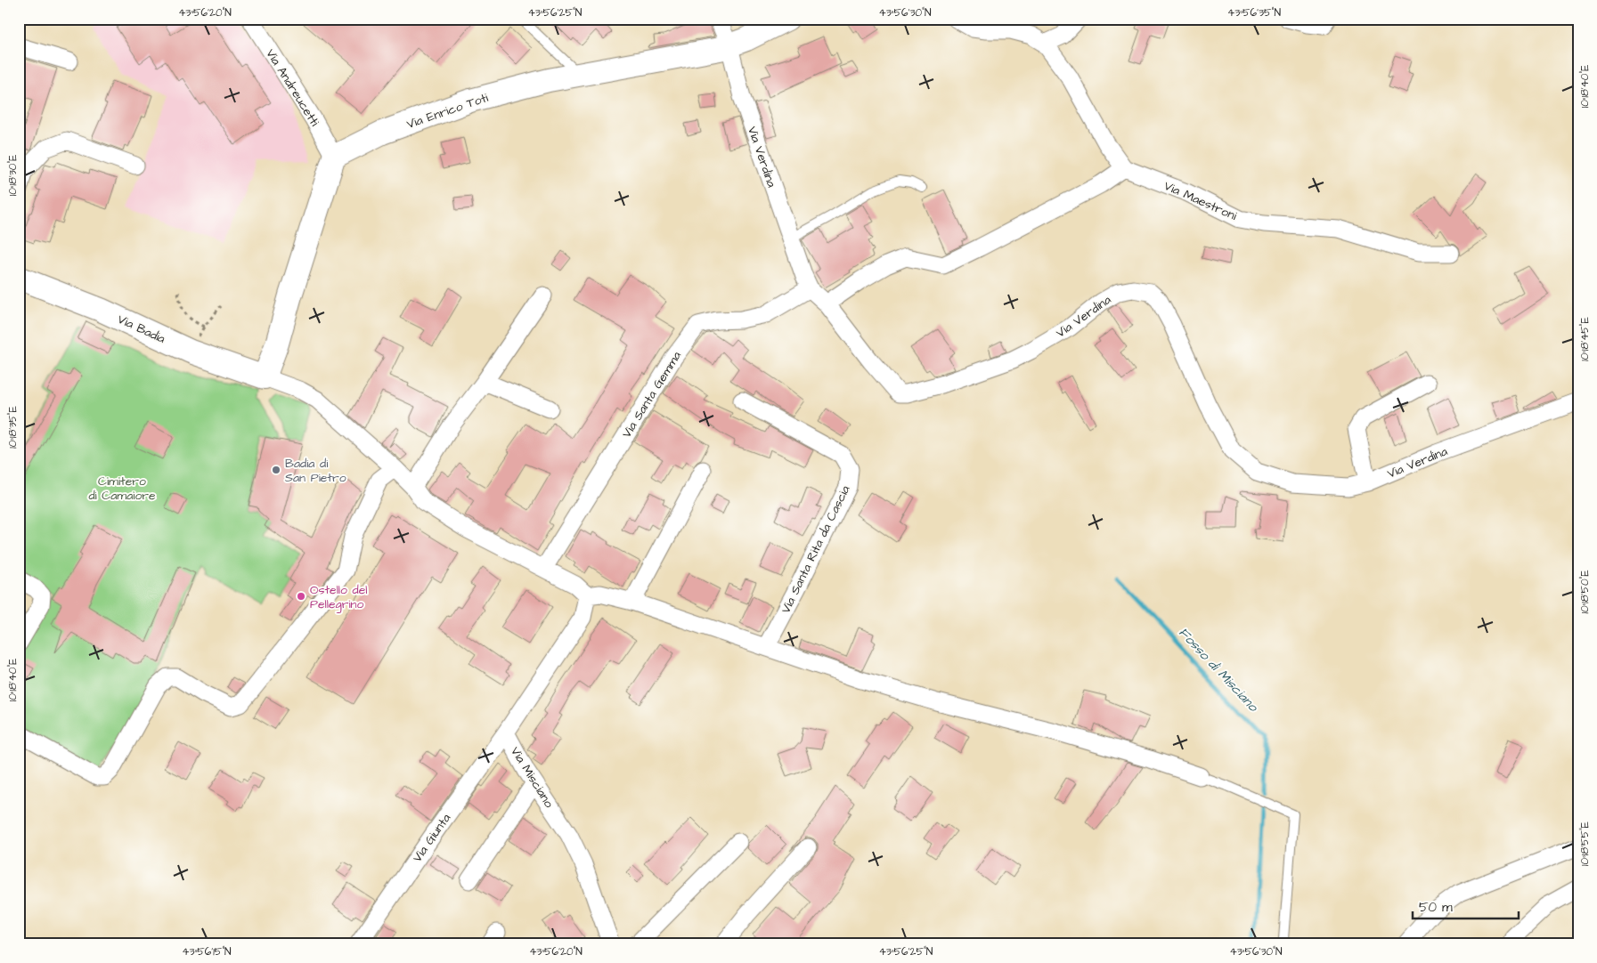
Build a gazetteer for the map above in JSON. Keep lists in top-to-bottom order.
{
  "streets": {
    "street": [
      "Via Andreucetti",
      "Via Enrico Toti",
      "Via Verdina",
      "Via Maestroni",
      "Via Badia",
      "Via Santa Gemma",
      "Via Santa Rita da Cascia",
      "Via Misciano",
      "Via Giunta"
    ]
  },
  "crossings": [
    ["Via Andreucetti", "Via Enrico Toti"],
    ["Via Enrico Toti", "Via Verdina"],
    ["Via Verdina", "Via Santa Gemma"],
    ["Via Misciano", "Via Giunta"]
  ],
  "water": ["Fosso di Misciano"],
  "parks": ["Cimitero di Camaiore"],
  "places": ["Badia di San Pietro", "Ostello del Pellegrino"],
  "scale_bar": "50 m",
  "coordinates": [
    "43°56'20\"N",
    "43°56'25\"N",
    "43°56'30\"N",
    "43°56'35\"N",
    "10°18'40\"E",
    "10°18'30\"E",
    "10°18'45\"E",
    "10°18'35\"E",
    "10°18'50\"E",
    "10°18'55\"E",
    "43°56'15\"N"
  ]
}
